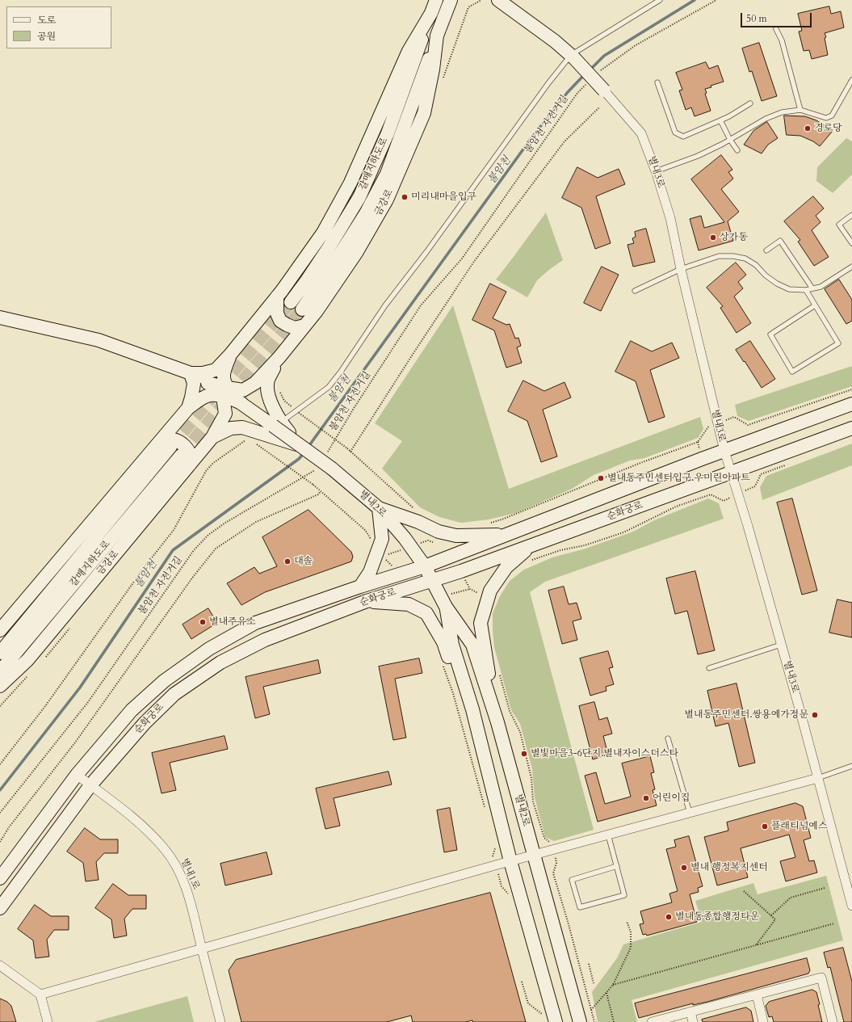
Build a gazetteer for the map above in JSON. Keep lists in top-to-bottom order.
{
  "streets": {
    "street": [
      "갈매지하도로",
      "별내3로",
      "금강로",
      "별내2로",
      "순화궁로",
      "별내1로"
    ],
    "path": ["불암천 자전거길"]
  },
  "crossings": [
    ["갈매지하도로", "금강로"],
    ["별내3로", "순화궁로"],
    ["별내2로", "순화궁로"],
    ["순화궁로", "별내1로"]
  ],
  "water": ["불암천"],
  "places": [
    "경로당",
    "미리내마을입구",
    "상가동",
    "별내동주민센터입구.우미린아파트",
    "대솔",
    "별내주유소",
    "별내동주민센터.쌍용예가정문",
    "별빛마을3-6단지.별내자이스더스타",
    "어린이집",
    "플래티넘예스",
    "별내 행정복지센터",
    "별내동종합행정타운"
  ],
  "legend": ["도로", "공원"],
  "scale_bar": "50 m"
}
